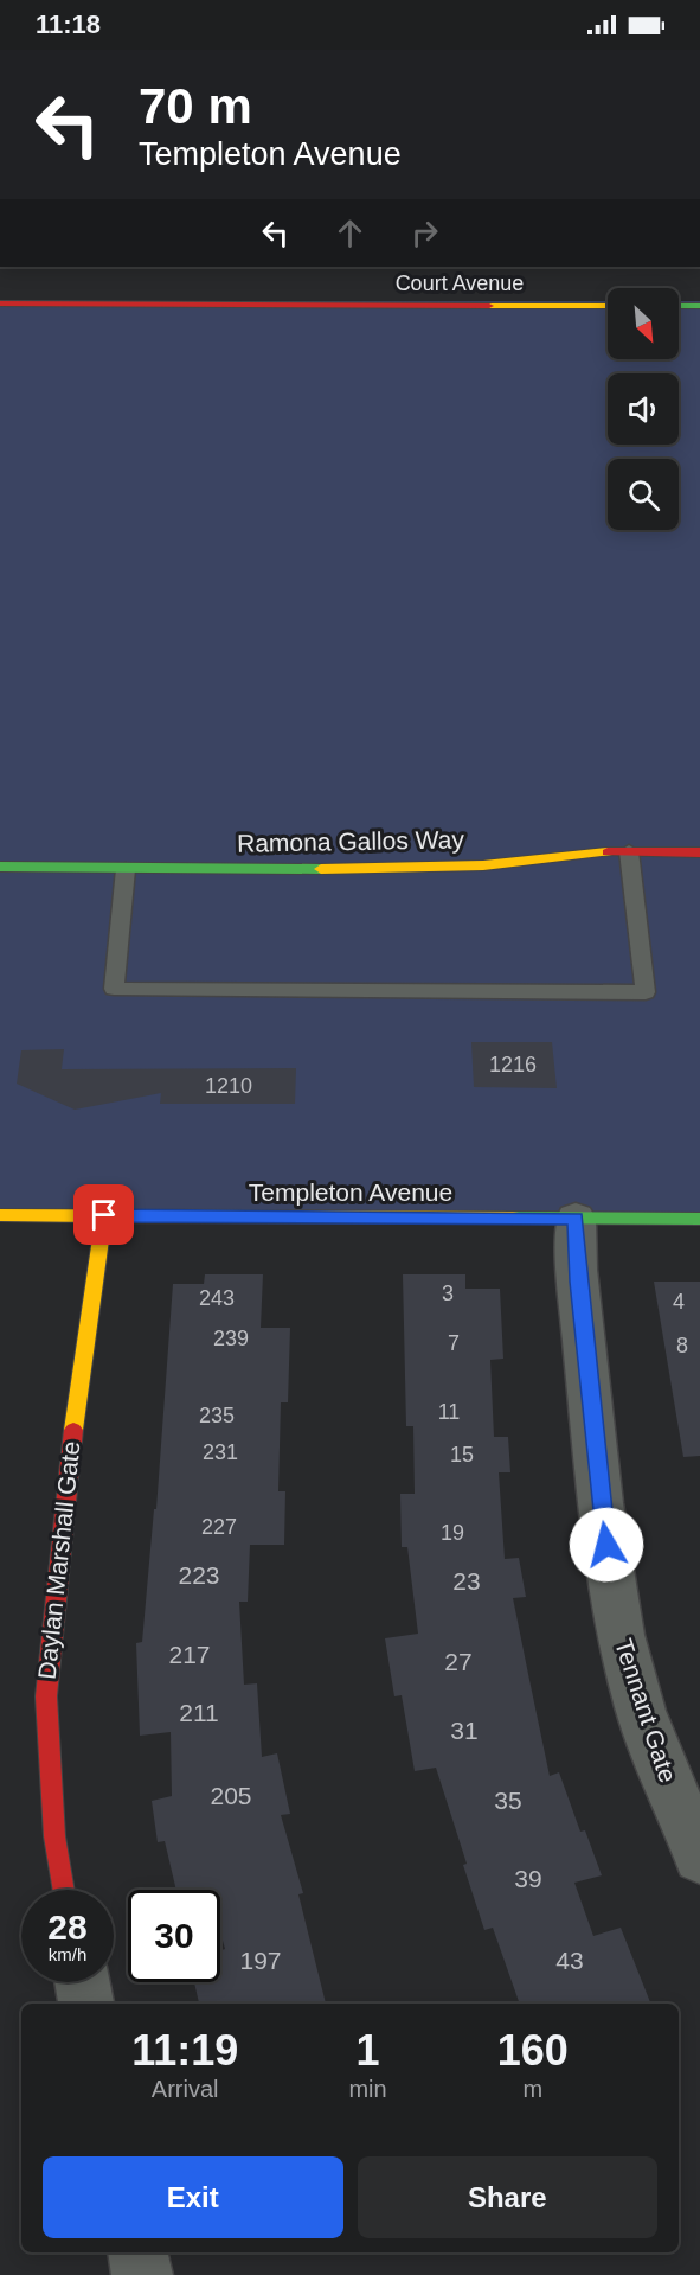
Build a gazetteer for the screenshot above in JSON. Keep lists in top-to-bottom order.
{
  "streets": {
    "street": [
      "Court Avenue",
      "Ramona Gallos Way",
      "Templeton Avenue",
      "Daylan Marshall Gate",
      "Tennant Gate"
    ]
  },
  "crossings": [
    ["Templeton Avenue", "Daylan Marshall Gate"],
    ["Templeton Avenue", "Tennant Gate"]
  ],
  "house_numbers": [
    "1216",
    "1210",
    "3",
    "243",
    "4",
    "239",
    "7",
    "8",
    "11",
    "235",
    "231",
    "15",
    "227",
    "19",
    "223",
    "23",
    "217",
    "27",
    "211",
    "31",
    "205",
    "35",
    "39",
    "197",
    "43"
  ],
  "north": "bottom right",
  "page": {
    "status": "11:18",
    "turn": ["70 m", "Templeton Avenue"],
    "speed": "28 km/h",
    "limit": "30",
    "eta": [
      "11:19",
      "Arrival",
      "1",
      "min",
      "160",
      "m"
    ],
    "buttons": ["Exit", "Share"]
  }
}
